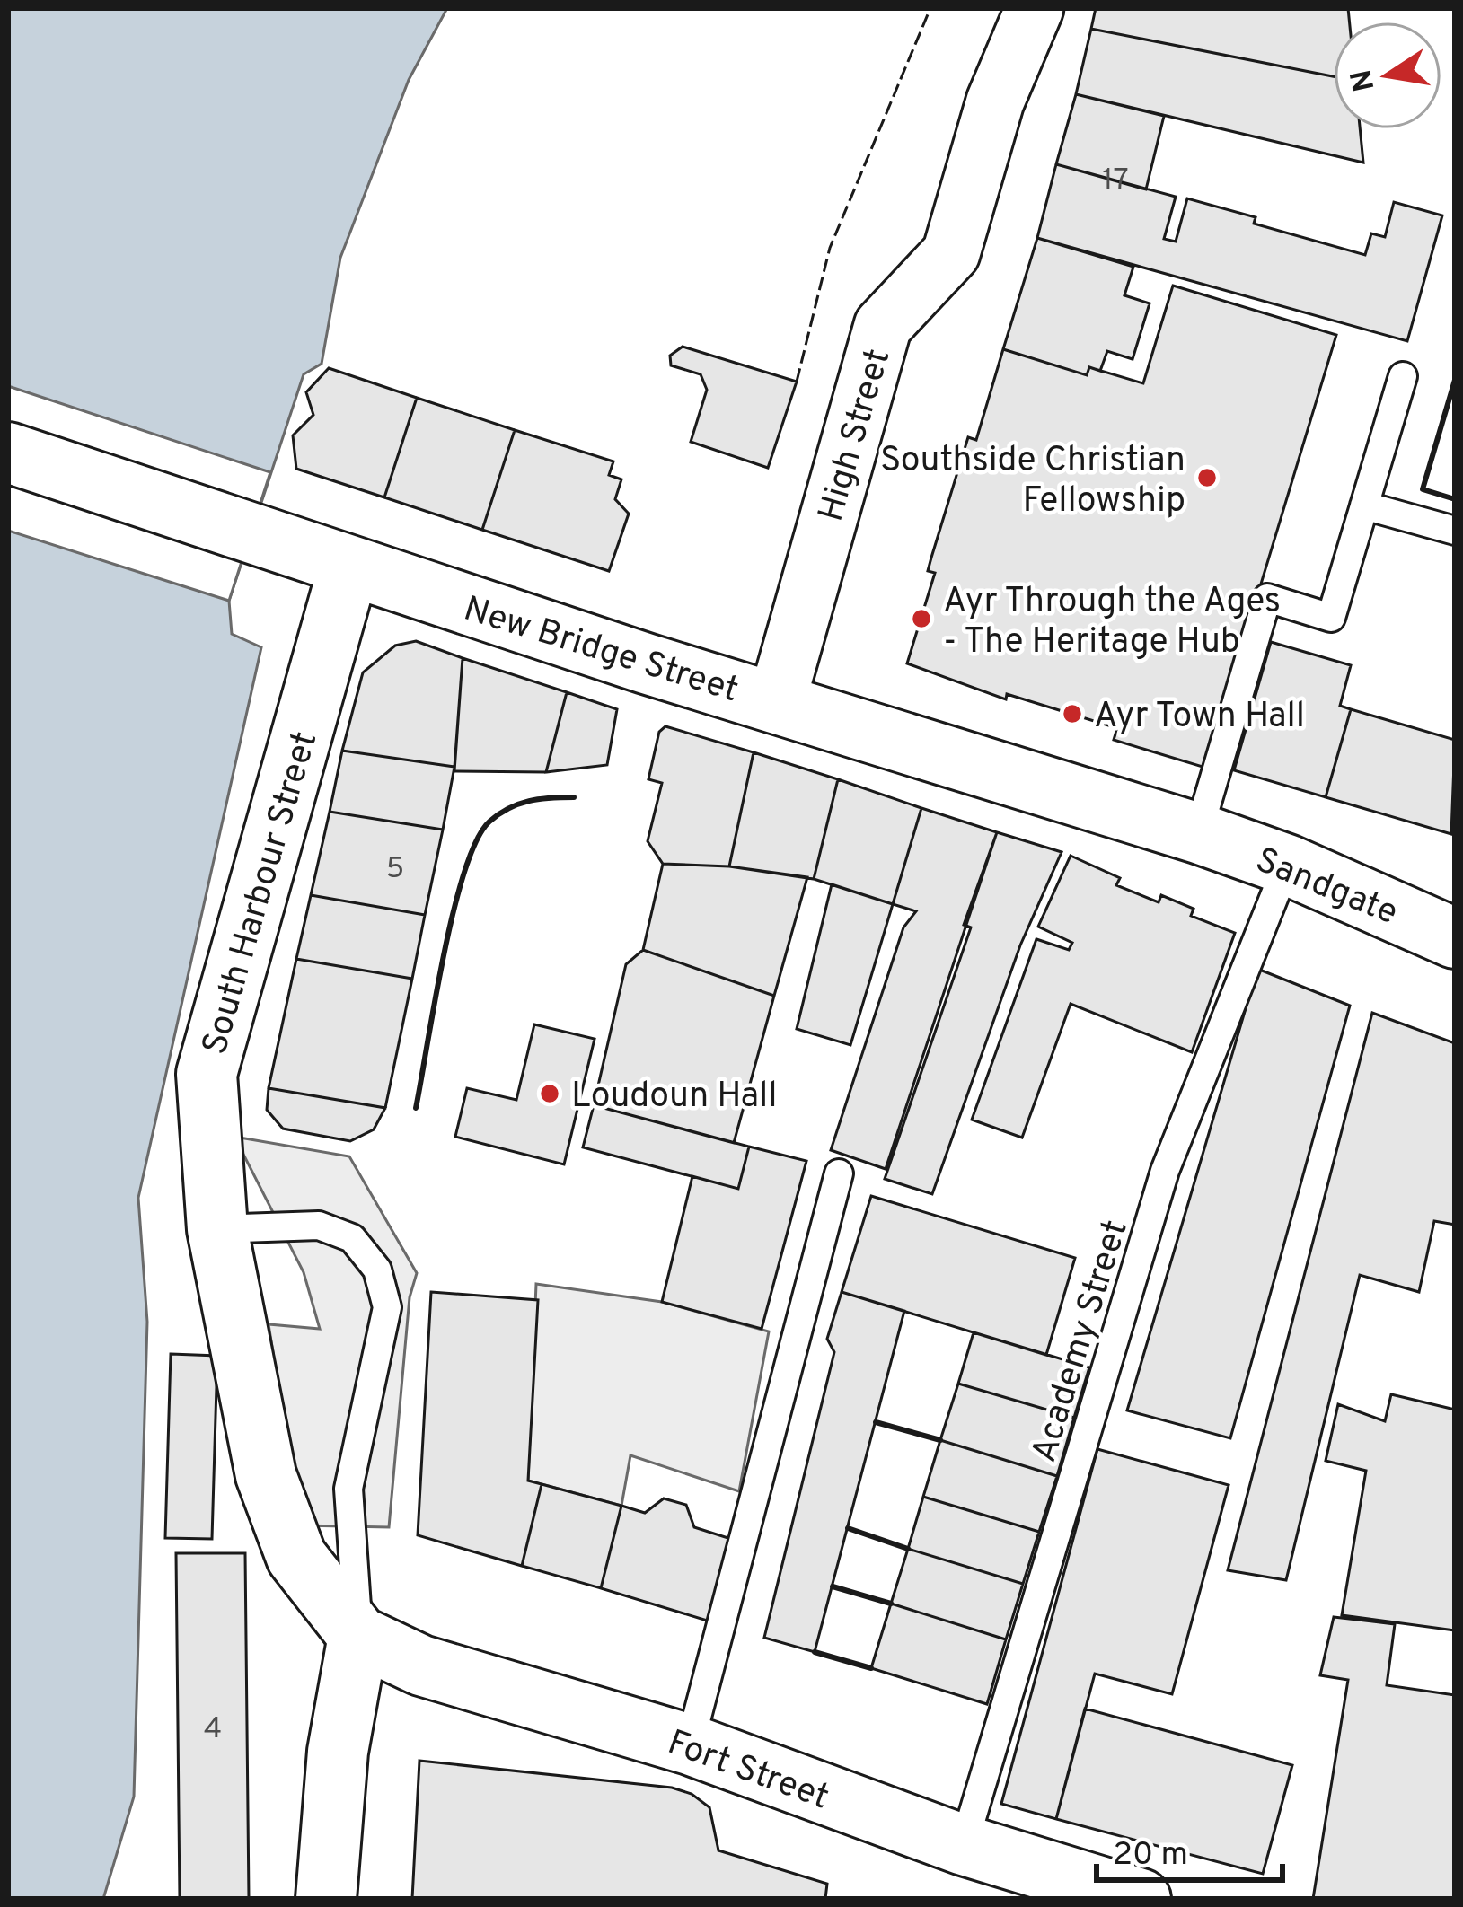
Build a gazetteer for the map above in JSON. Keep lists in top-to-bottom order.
{
  "streets": {
    "main road": [
      "New Bridge Street",
      "Sandgate",
      "South Harbour Street",
      "Fort Street"
    ],
    "street": ["High Street"],
    "lane": ["Academy Street"]
  },
  "crossings": [
    ["High Street", "New Bridge Street"],
    ["New Bridge Street", "Sandgate"],
    ["New Bridge Street", "South Harbour Street"],
    ["Sandgate", "Academy Street"],
    ["South Harbour Street", "Fort Street"],
    ["Academy Street", "Fort Street"]
  ],
  "places": [
    "Southside Christian Fellowship",
    "Ayr Through the Ages - The Heritage Hub",
    "Ayr Town Hall",
    "Loudoun Hall"
  ],
  "house_numbers": ["17", "5", "4"],
  "scale_bar": "20 m",
  "north": "left"
}
